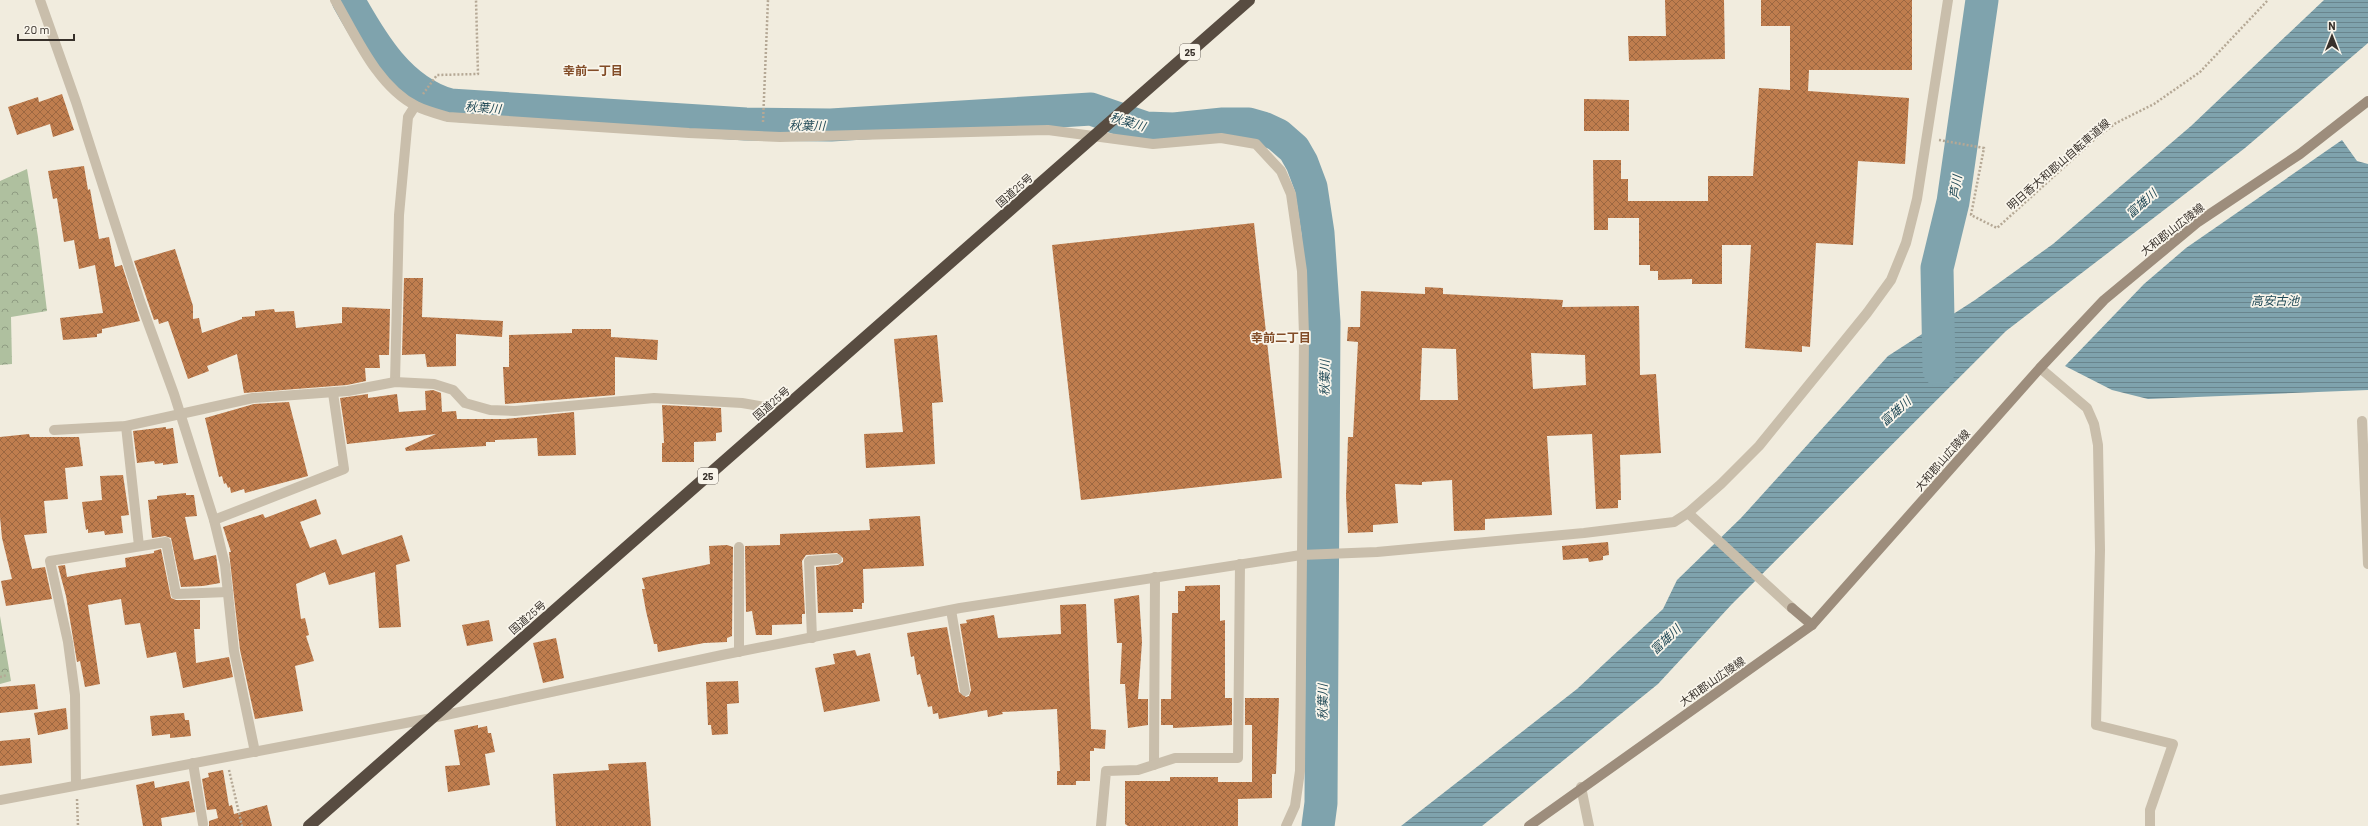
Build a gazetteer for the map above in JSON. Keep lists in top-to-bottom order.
{
  "streets": {
    "highway": ["25", "国道25号"],
    "main road": ["大和郡山広陵線"],
    "path": ["明日香大和郡山自転車道線"]
  },
  "districts": ["幸前一丁目", "幸前二丁目"],
  "water": [
    "秋葉川",
    "芦川",
    "富雄川",
    "高安古池"
  ],
  "scale_bar": "20 m",
  "north": "top"
}
